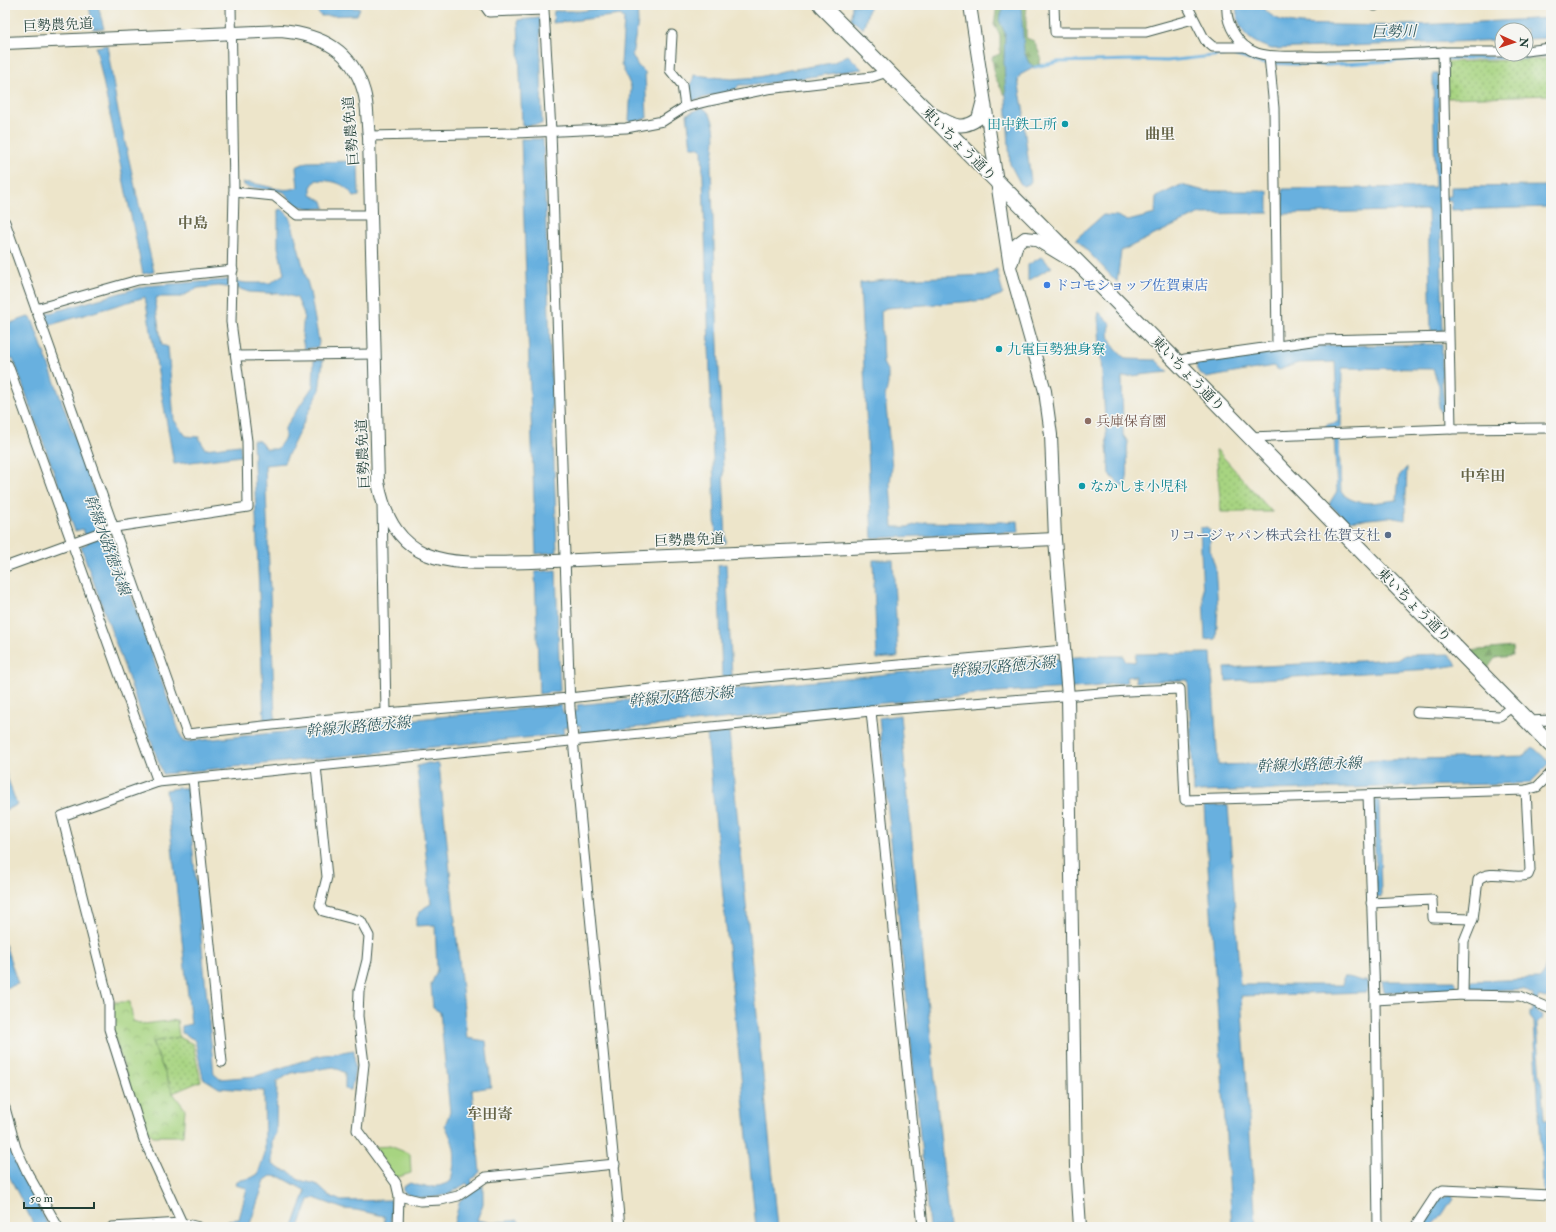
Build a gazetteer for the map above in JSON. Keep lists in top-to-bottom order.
{
  "streets": {
    "main road": ["東いちょう通り"],
    "street": ["巨勢農免道"]
  },
  "districts": [
    "曲里",
    "中島",
    "中牟田",
    "牟田寄"
  ],
  "water": ["巨勢川", "幹線水路徳永線"],
  "places": [
    "田中鉄工所",
    "ドコモショップ佐賀東店",
    "九電巨勢独身寮",
    "兵庫保育園",
    "なかしま小児科",
    "リコージャパン株式会社 佐賀支社"
  ],
  "scale_bar": "50 m",
  "north": "right"
}
